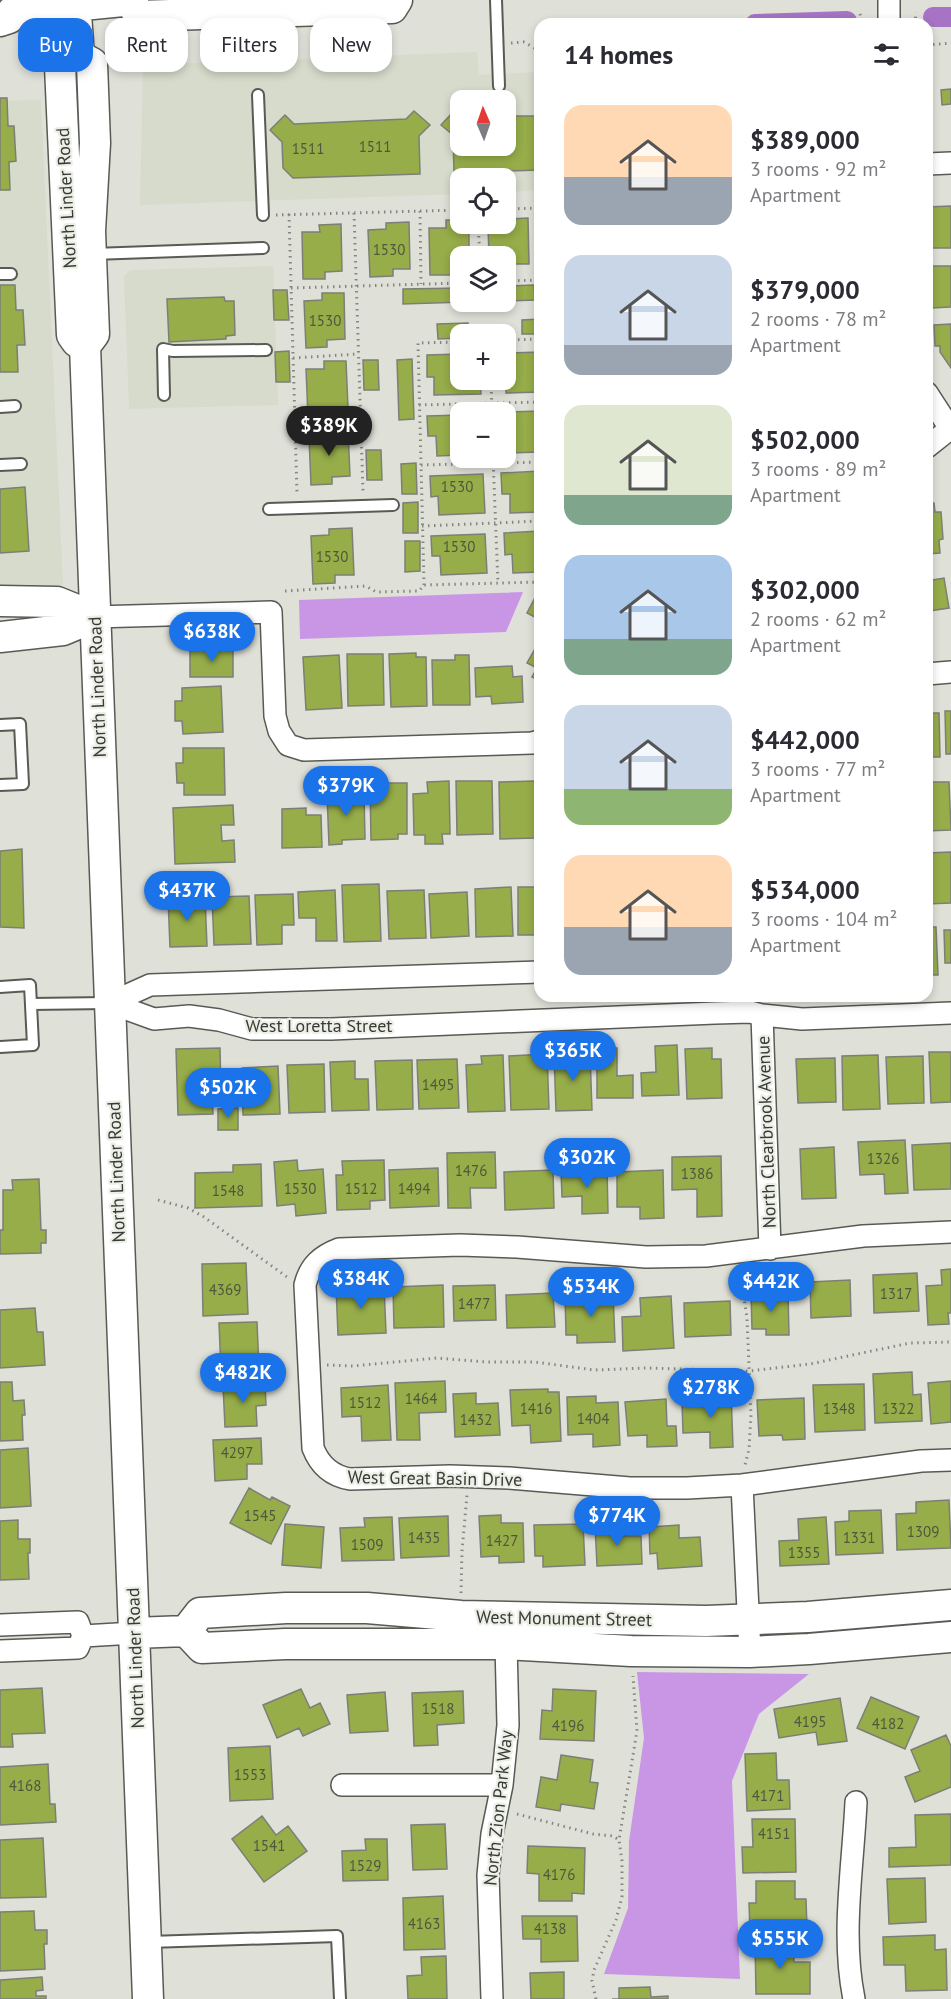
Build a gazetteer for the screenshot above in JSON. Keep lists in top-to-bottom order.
{
  "streets": {
    "main road": ["North Linder Road", "West Monument Street"],
    "street": [
      "West Loretta Street",
      "North Clearbrook Avenue",
      "West Great Basin Drive",
      "North Zion Park Way"
    ]
  },
  "crossings": [
    ["North Linder Road", "West Loretta Street"],
    ["West Loretta Street", "North Clearbrook Avenue"],
    ["West Monument Street", "North Zion Park Way"]
  ],
  "house_numbers": [
    "1511",
    "1511",
    "1530",
    "1530",
    "1530",
    "1530",
    "1530",
    "1495",
    "1326",
    "1476",
    "1386",
    "1530",
    "1512",
    "1494",
    "1548",
    "4369",
    "1317",
    "1477",
    "1464",
    "1512",
    "1416",
    "1348",
    "1322",
    "1404",
    "1432",
    "4297",
    "1545",
    "1309",
    "1435",
    "1331",
    "1427",
    "1509",
    "1355",
    "1518",
    "4195",
    "4182",
    "4196",
    "1553",
    "4168",
    "4171",
    "4151",
    "1541",
    "1529",
    "4176",
    "4163",
    "4138"
  ],
  "north": "top",
  "page": {
    "chip": [
      "Buy",
      "Rent",
      "Filters",
      "New"
    ],
    "heading": "14 homes",
    "map_buttons": ["+", "−"],
    "list": [
      {
        "name": "$389,000",
        "note": "3 rooms · 92 m² · Apartment"
      },
      {
        "name": "$379,000",
        "note": "2 rooms · 78 m² · Apartment"
      },
      {
        "name": "$502,000",
        "note": "3 rooms · 89 m² · Apartment"
      },
      {
        "name": "$302,000",
        "note": "2 rooms · 62 m² · Apartment"
      },
      {
        "name": "$442,000",
        "note": "3 rooms · 77 m² · Apartment"
      },
      {
        "name": "$534,000",
        "note": "3 rooms · 104 m² · Apartment"
      }
    ],
    "price": [
      "$389K",
      "$638K",
      "$379K",
      "$437K",
      "$365K",
      "$502K",
      "$302K",
      "$384K",
      "$442K",
      "$534K",
      "$482K",
      "$278K",
      "$774K",
      "$555K"
    ]
  }
}
